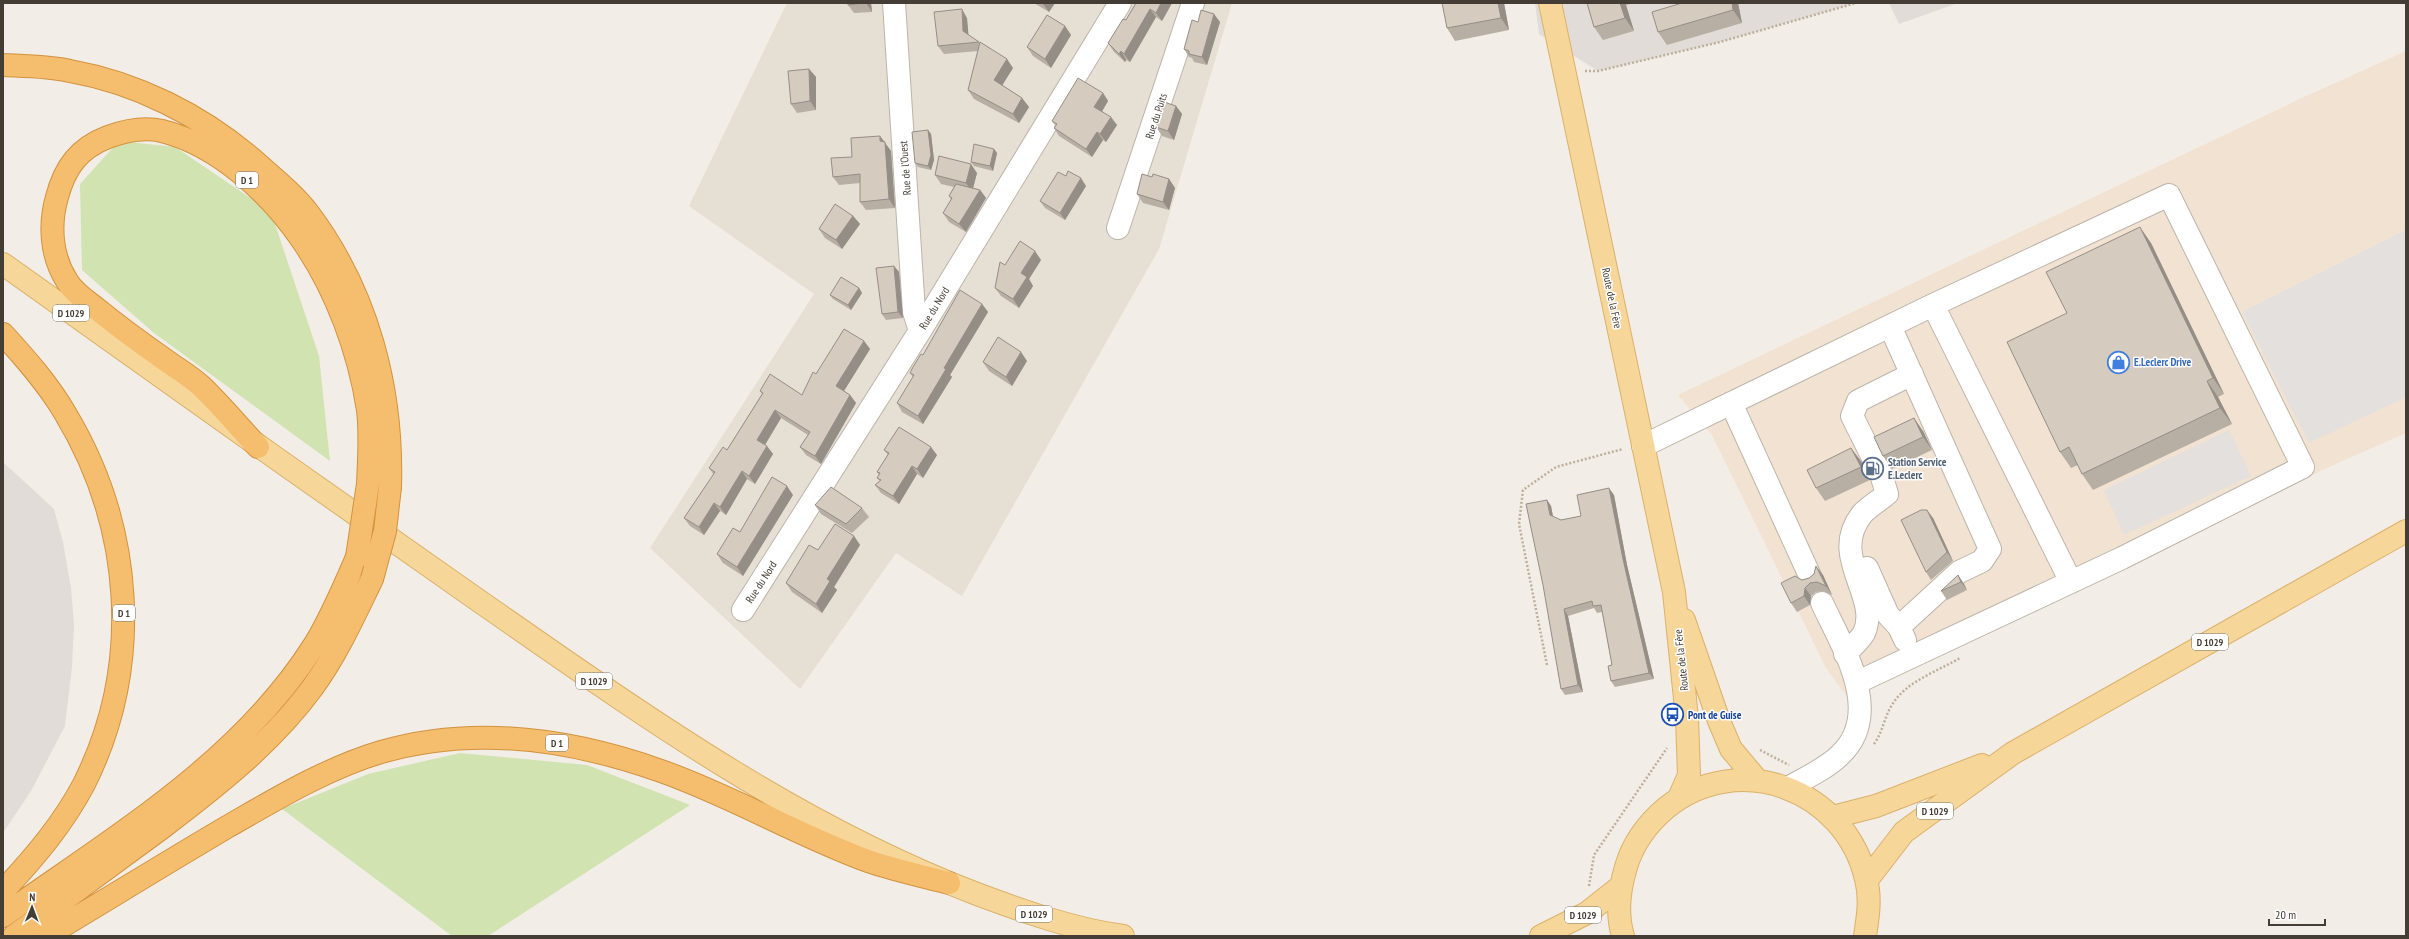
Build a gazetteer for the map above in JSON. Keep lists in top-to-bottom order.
{
  "streets": {
    "highway": ["D 1"],
    "main road": ["Route de la Fère", "D 1029"],
    "street": ["Rue du Puits", "Rue de l'Ouest", "Rue du Nord"]
  },
  "crossings": [
    ["Rue de l'Ouest", "Rue du Nord"],
    ["D 1", "D 1029"]
  ],
  "places": {
    "shop": ["E.Leclerc Drive"],
    "fuel station": ["Station Service E.Leclerc"],
    "bus stop": ["Pont de Guise"]
  },
  "scale_bar": "20 m",
  "north": "top"
}
